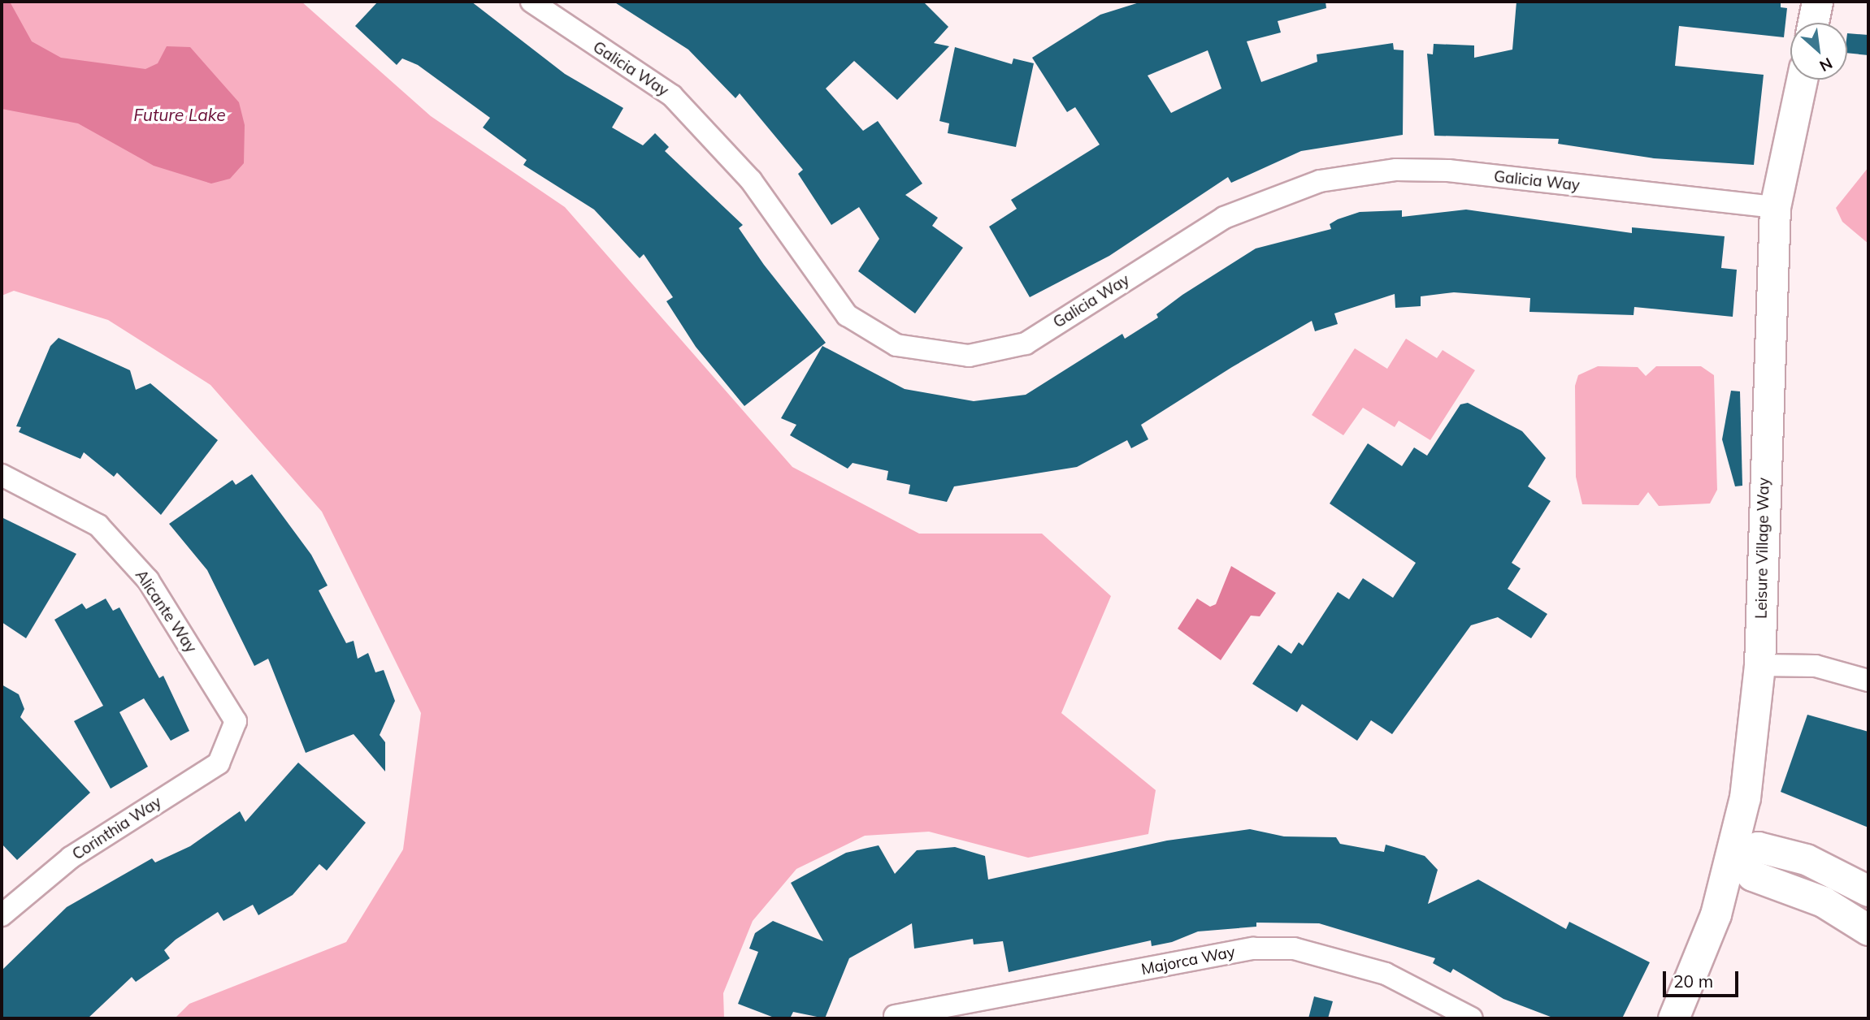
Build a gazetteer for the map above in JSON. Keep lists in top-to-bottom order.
{
  "streets": {
    "street": [
      "Galicia Way",
      "Leisure Village Way",
      "Alicante Way",
      "Corinthia Way",
      "Majorca Way"
    ]
  },
  "crossings": [
    ["Galicia Way", "Leisure Village Way"],
    ["Alicante Way", "Corinthia Way"]
  ],
  "water": ["Future Lake"],
  "scale_bar": "20 m",
  "north": "bottom right"
}
